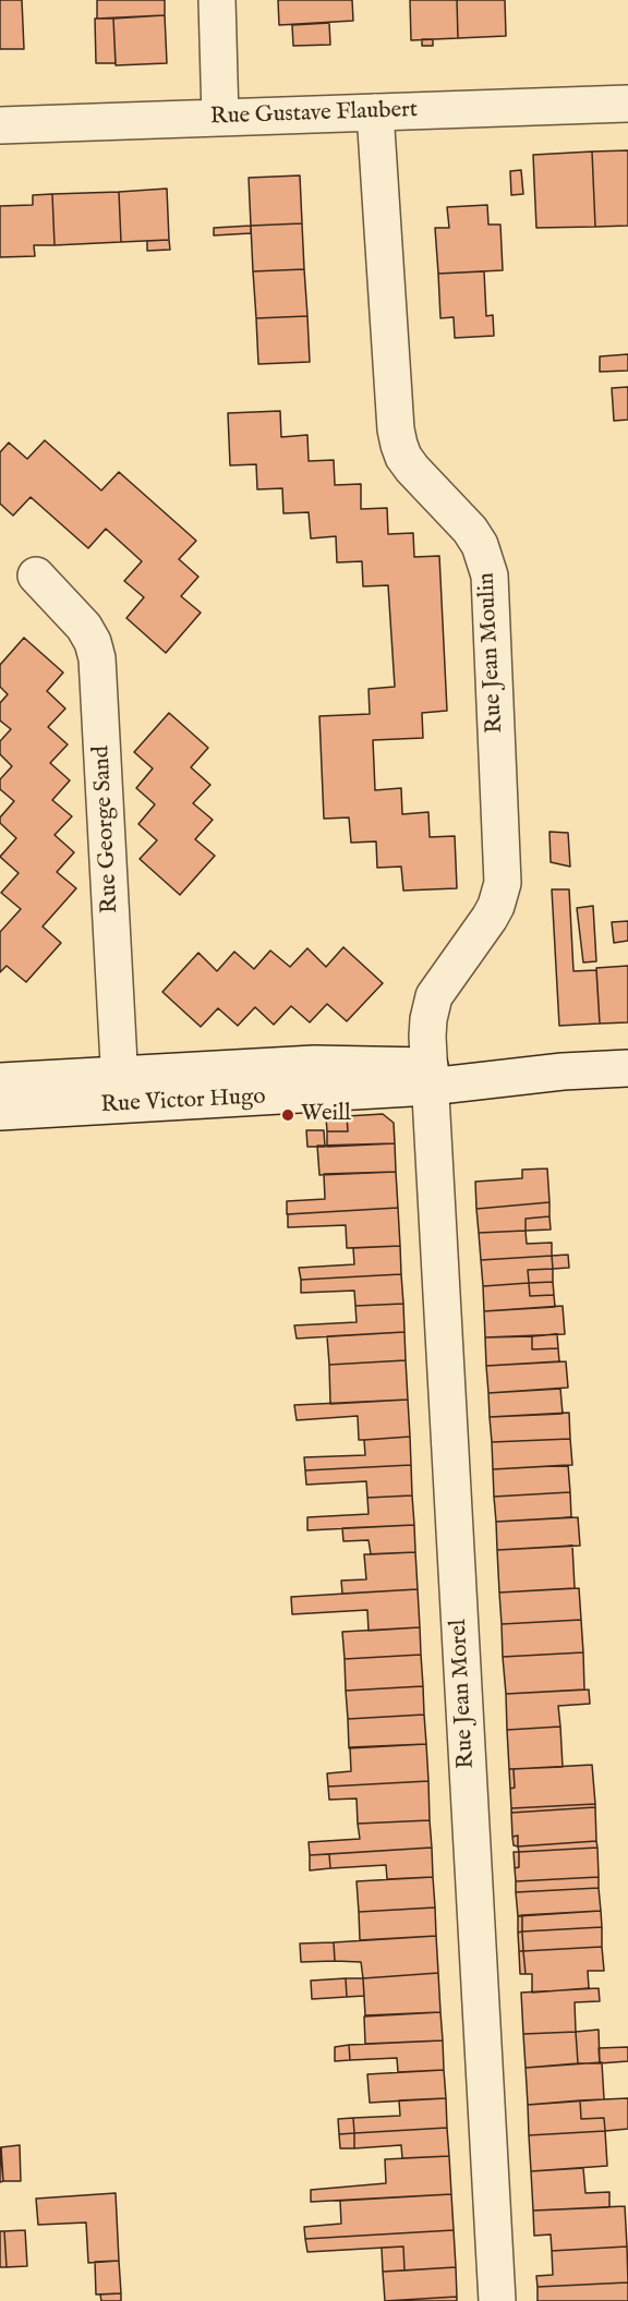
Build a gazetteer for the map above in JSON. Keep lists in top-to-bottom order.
{
  "streets": {
    "street": [
      "Rue Gustave Flaubert",
      "Rue Jean Moulin",
      "Rue George Sand",
      "Rue Victor Hugo",
      "Rue Jean Morel"
    ]
  },
  "crossings": [
    ["Rue Gustave Flaubert", "Rue Jean Moulin"],
    ["Rue Jean Moulin", "Rue Victor Hugo"],
    ["Rue Jean Moulin", "Rue Jean Morel"],
    ["Rue George Sand", "Rue Victor Hugo"],
    ["Rue Victor Hugo", "Rue Jean Morel"]
  ],
  "places": ["Weill"]
}
